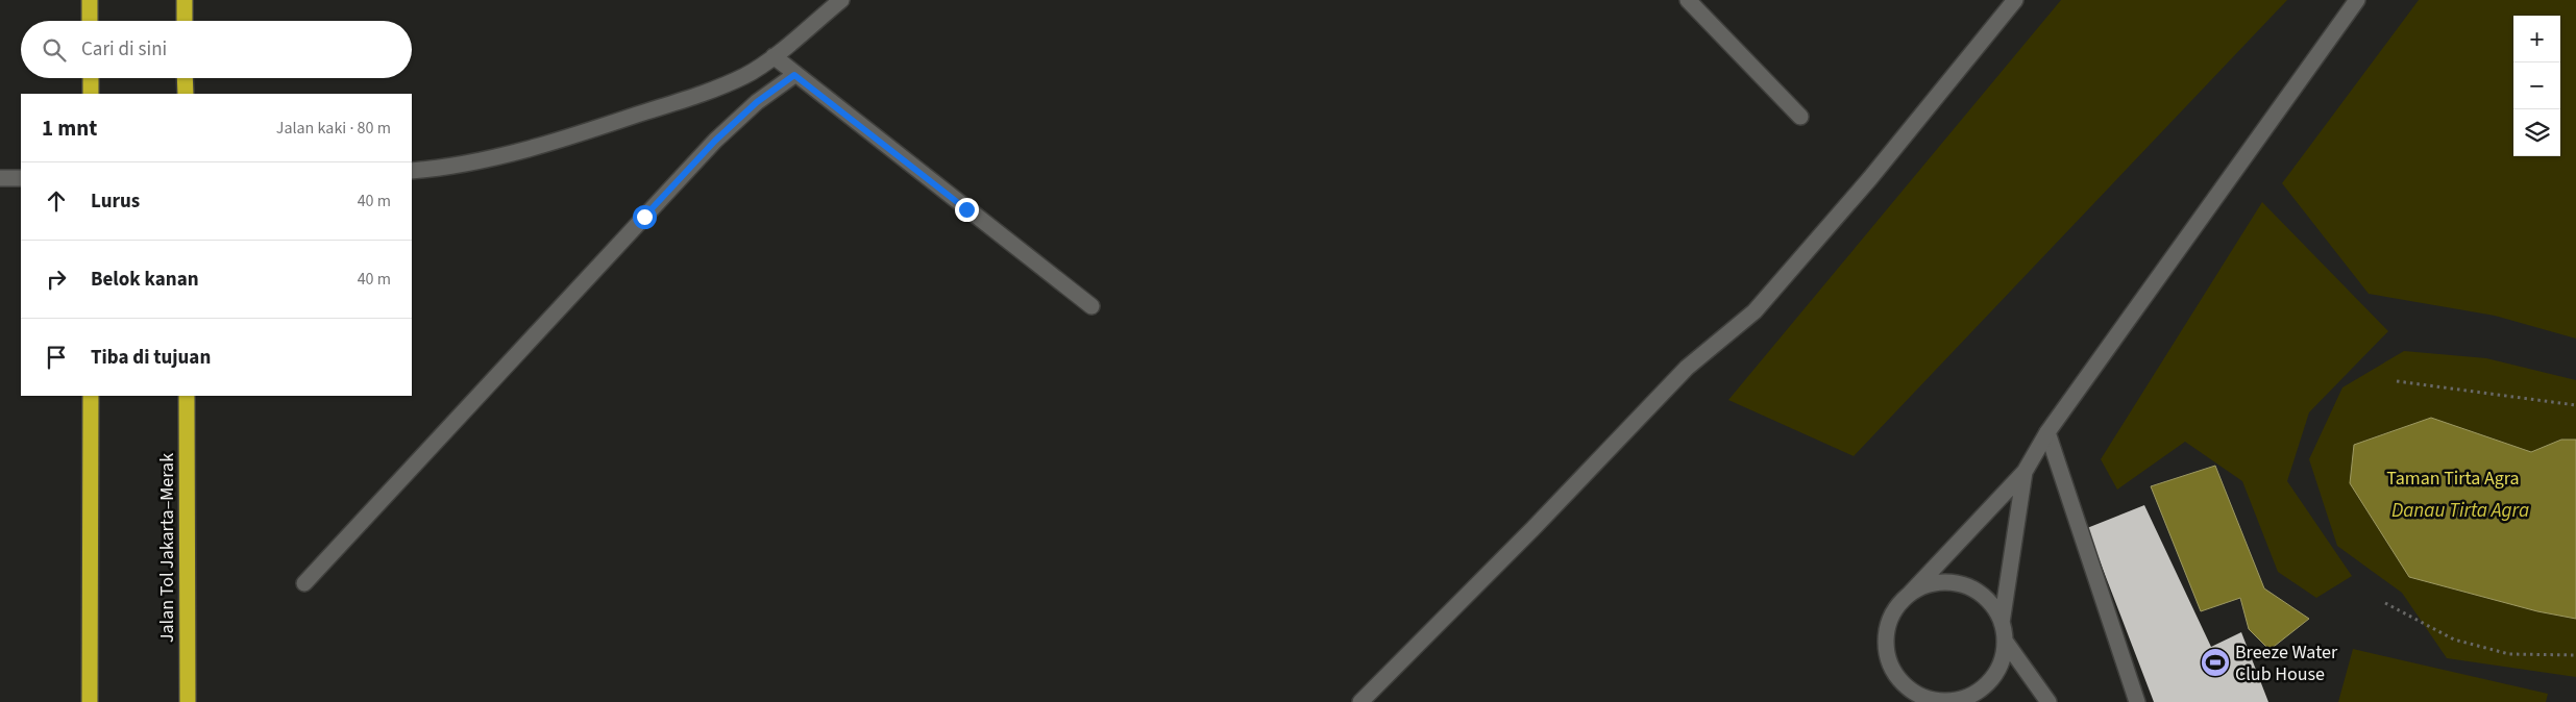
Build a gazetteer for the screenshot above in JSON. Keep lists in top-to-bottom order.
{
  "streets": {
    "highway": ["Jalan Tol Jakarta–Merak"]
  },
  "water": ["Danau Tirta Agra"],
  "parks": ["Taman Tirta Agra"],
  "places": {
    "sports": ["Breeze Water Club House"]
  },
  "page": {
    "map_buttons": ["+", "−"],
    "search": "Cari di sini",
    "heading": ["1 mnt", "Jalan kaki · 80 m"],
    "list": [
      ["Lurus", "40 m"],
      ["Belok kanan", "40 m"],
      "Tiba di tujuan"
    ]
  }
}
